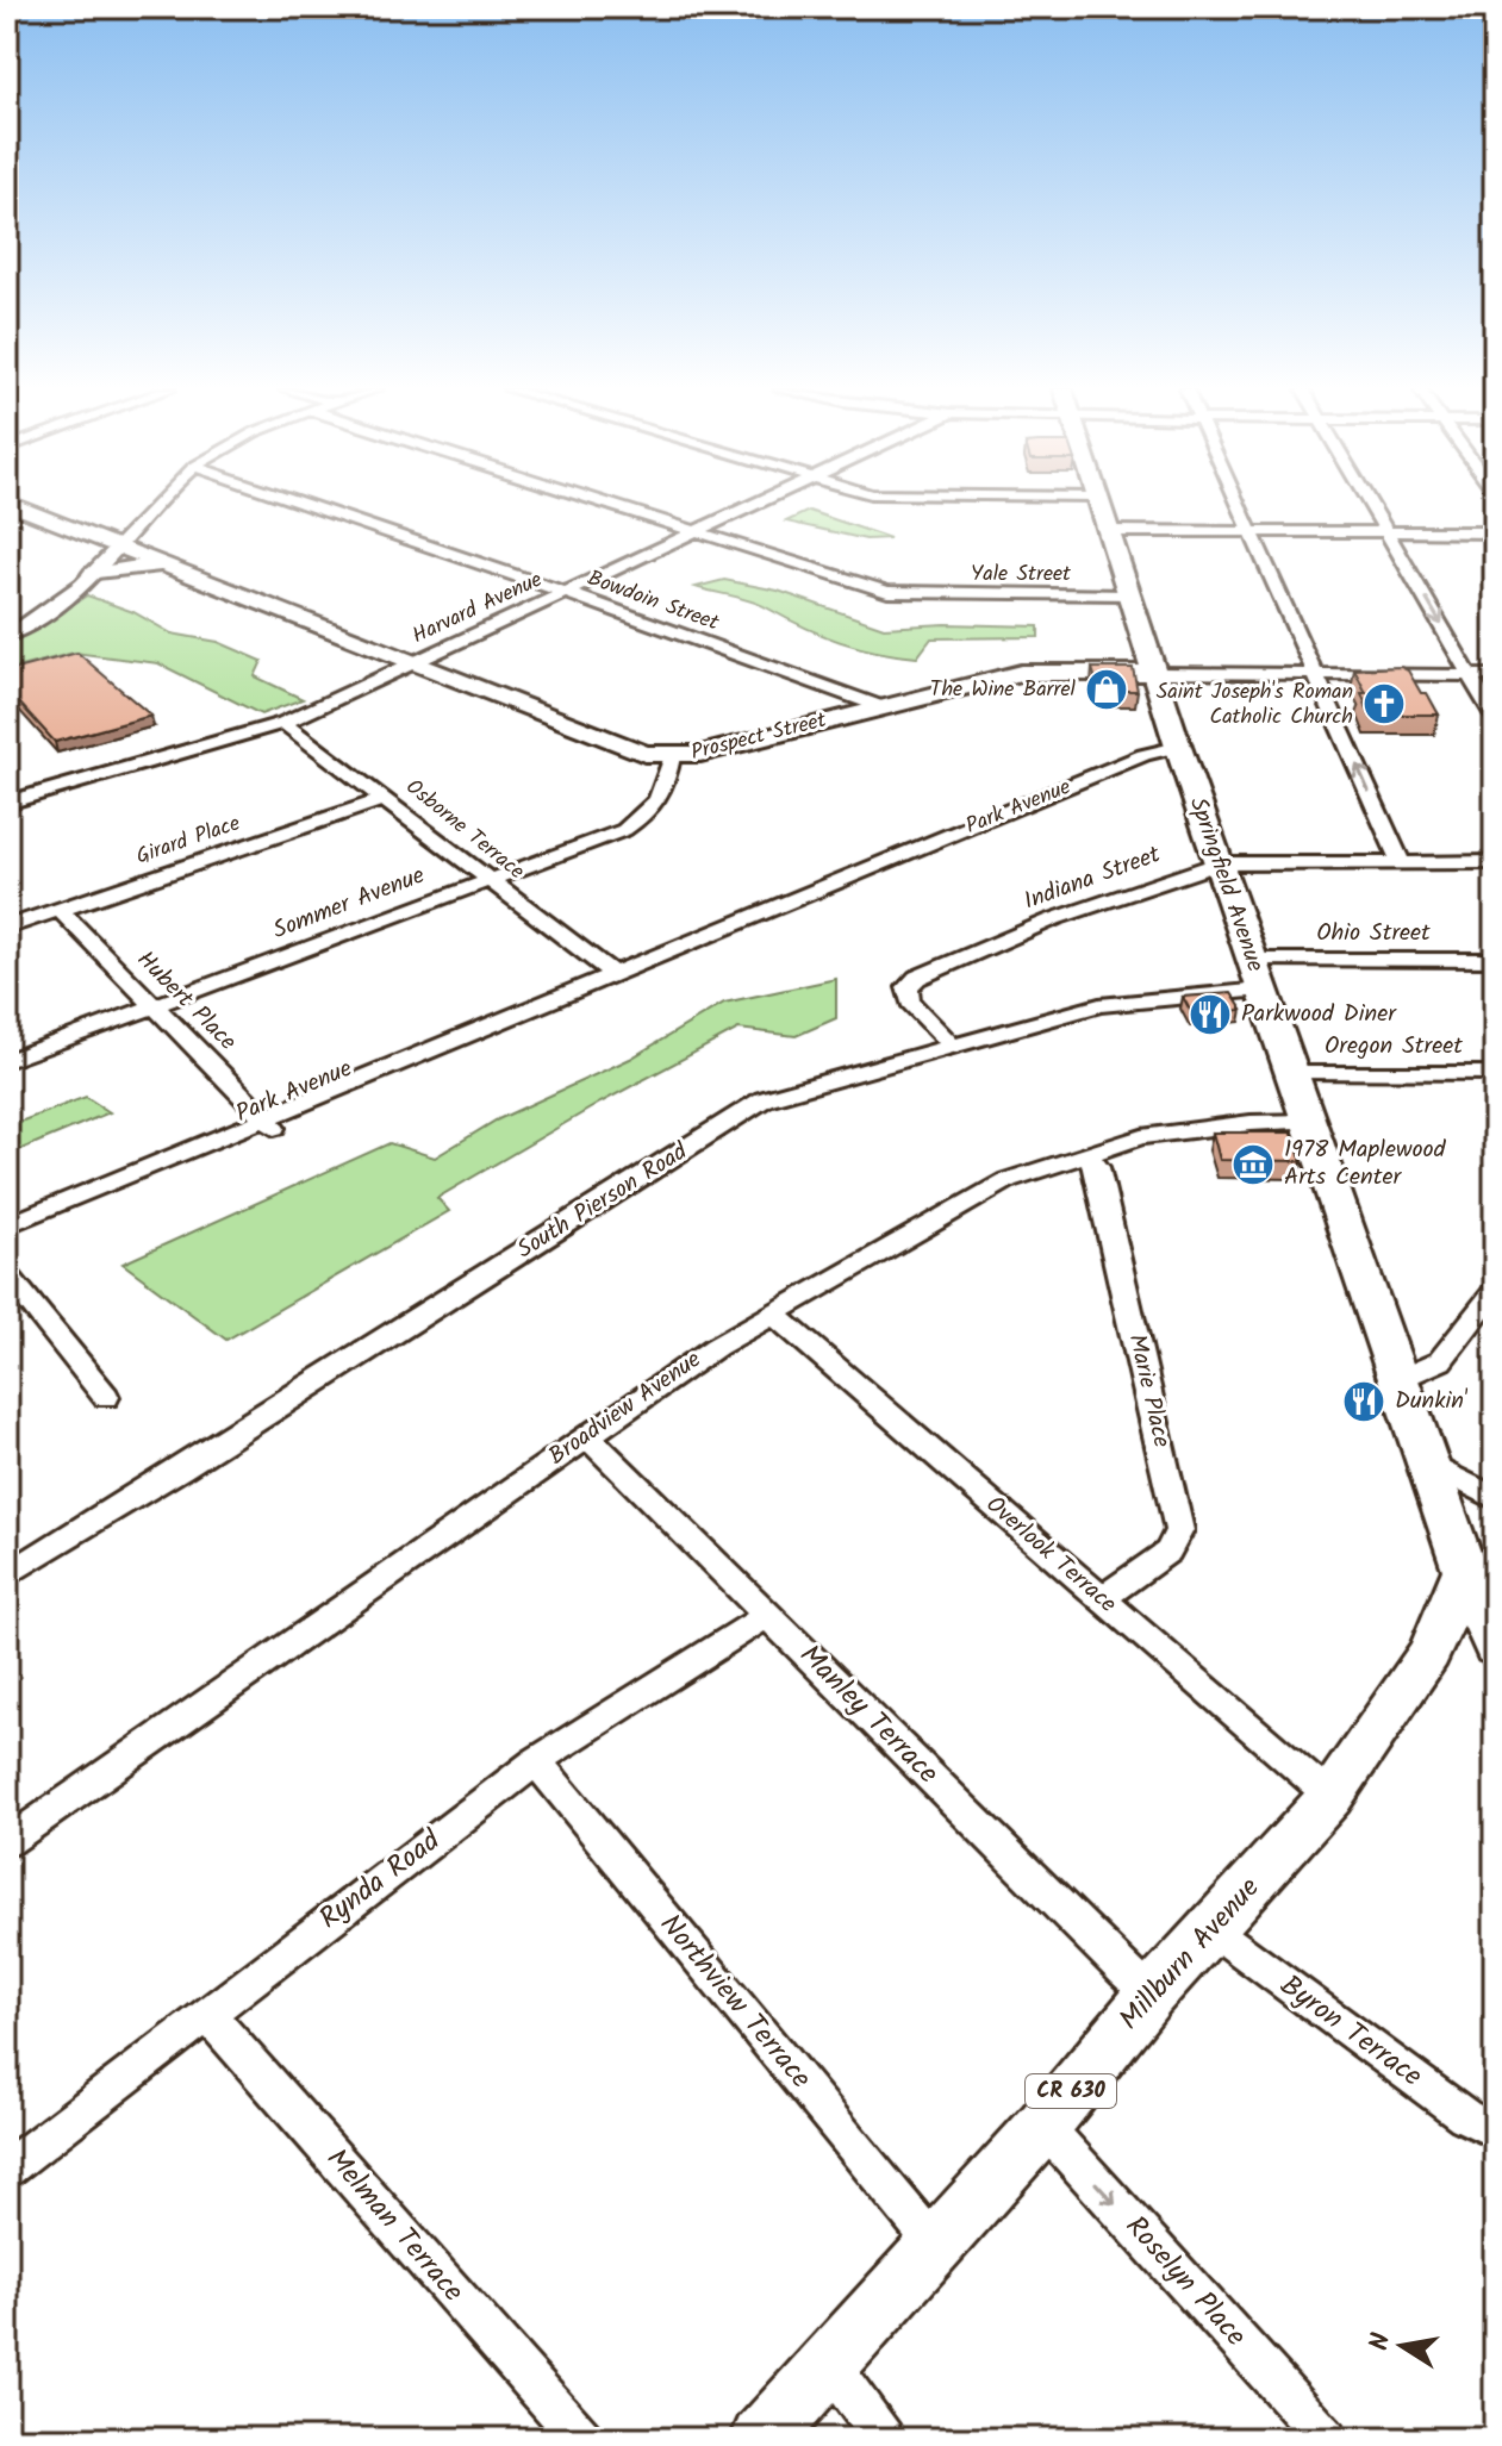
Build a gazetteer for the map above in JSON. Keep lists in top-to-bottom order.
{
  "streets": {
    "main road": ["Springfield Avenue", "Millburn Avenue", "CR 630"],
    "street": [
      "Yale Street",
      "Bowdoin Street",
      "Harvard Avenue",
      "Prospect Street",
      "Park Avenue",
      "Osborne Terrace",
      "Girard Place",
      "Indiana Street",
      "Sommer Avenue",
      "Ohio Street",
      "Hubert Place",
      "Oregon Street",
      "South Pierson Road",
      "Marie Place",
      "Broadview Avenue",
      "Overlook Terrace",
      "Manley Terrace",
      "Rynda Road",
      "Northview Terrace",
      "Byron Terrace",
      "Melman Terrace",
      "Roselyn Place"
    ]
  },
  "crossings": [
    ["Yale Street", "Harvard Avenue"],
    ["Yale Street", "Springfield Avenue"],
    ["Bowdoin Street", "Harvard Avenue"],
    ["Bowdoin Street", "Prospect Street"],
    ["Harvard Avenue", "Prospect Street"],
    ["Harvard Avenue", "Osborne Terrace"],
    ["Prospect Street", "Springfield Avenue"],
    ["Prospect Street", "Sommer Avenue"],
    ["Park Avenue", "Osborne Terrace"],
    ["Park Avenue", "Springfield Avenue"],
    ["Park Avenue", "Hubert Place"],
    ["Osborne Terrace", "Girard Place"],
    ["Osborne Terrace", "Sommer Avenue"],
    ["Girard Place", "Hubert Place"],
    ["Indiana Street", "Springfield Avenue"],
    ["Indiana Street", "South Pierson Road"],
    ["Springfield Avenue", "Ohio Street"],
    ["Springfield Avenue", "Oregon Street"],
    ["Springfield Avenue", "South Pierson Road"],
    ["Springfield Avenue", "Broadview Avenue"],
    ["Springfield Avenue", "Millburn Avenue"],
    ["Sommer Avenue", "Hubert Place"],
    ["Marie Place", "Broadview Avenue"],
    ["Marie Place", "Overlook Terrace"],
    ["Broadview Avenue", "Overlook Terrace"],
    ["Broadview Avenue", "Manley Terrace"],
    ["Overlook Terrace", "Millburn Avenue"],
    ["Manley Terrace", "Rynda Road"],
    ["Manley Terrace", "Millburn Avenue"],
    ["Rynda Road", "Northview Terrace"],
    ["Rynda Road", "Melman Terrace"],
    ["Millburn Avenue", "Northview Terrace"],
    ["Millburn Avenue", "Byron Terrace"],
    ["Millburn Avenue", "Roselyn Place"]
  ],
  "one_way": ["Roselyn Place"],
  "places": {
    "shop": ["The Wine Barrel"],
    "church": ["Saint Joseph's Roman Catholic Church"],
    "restaurant": ["Parkwood Diner", "Dunkin'"],
    "museum": ["1978 Maplewood Arts Center"]
  },
  "north": "left"
}
